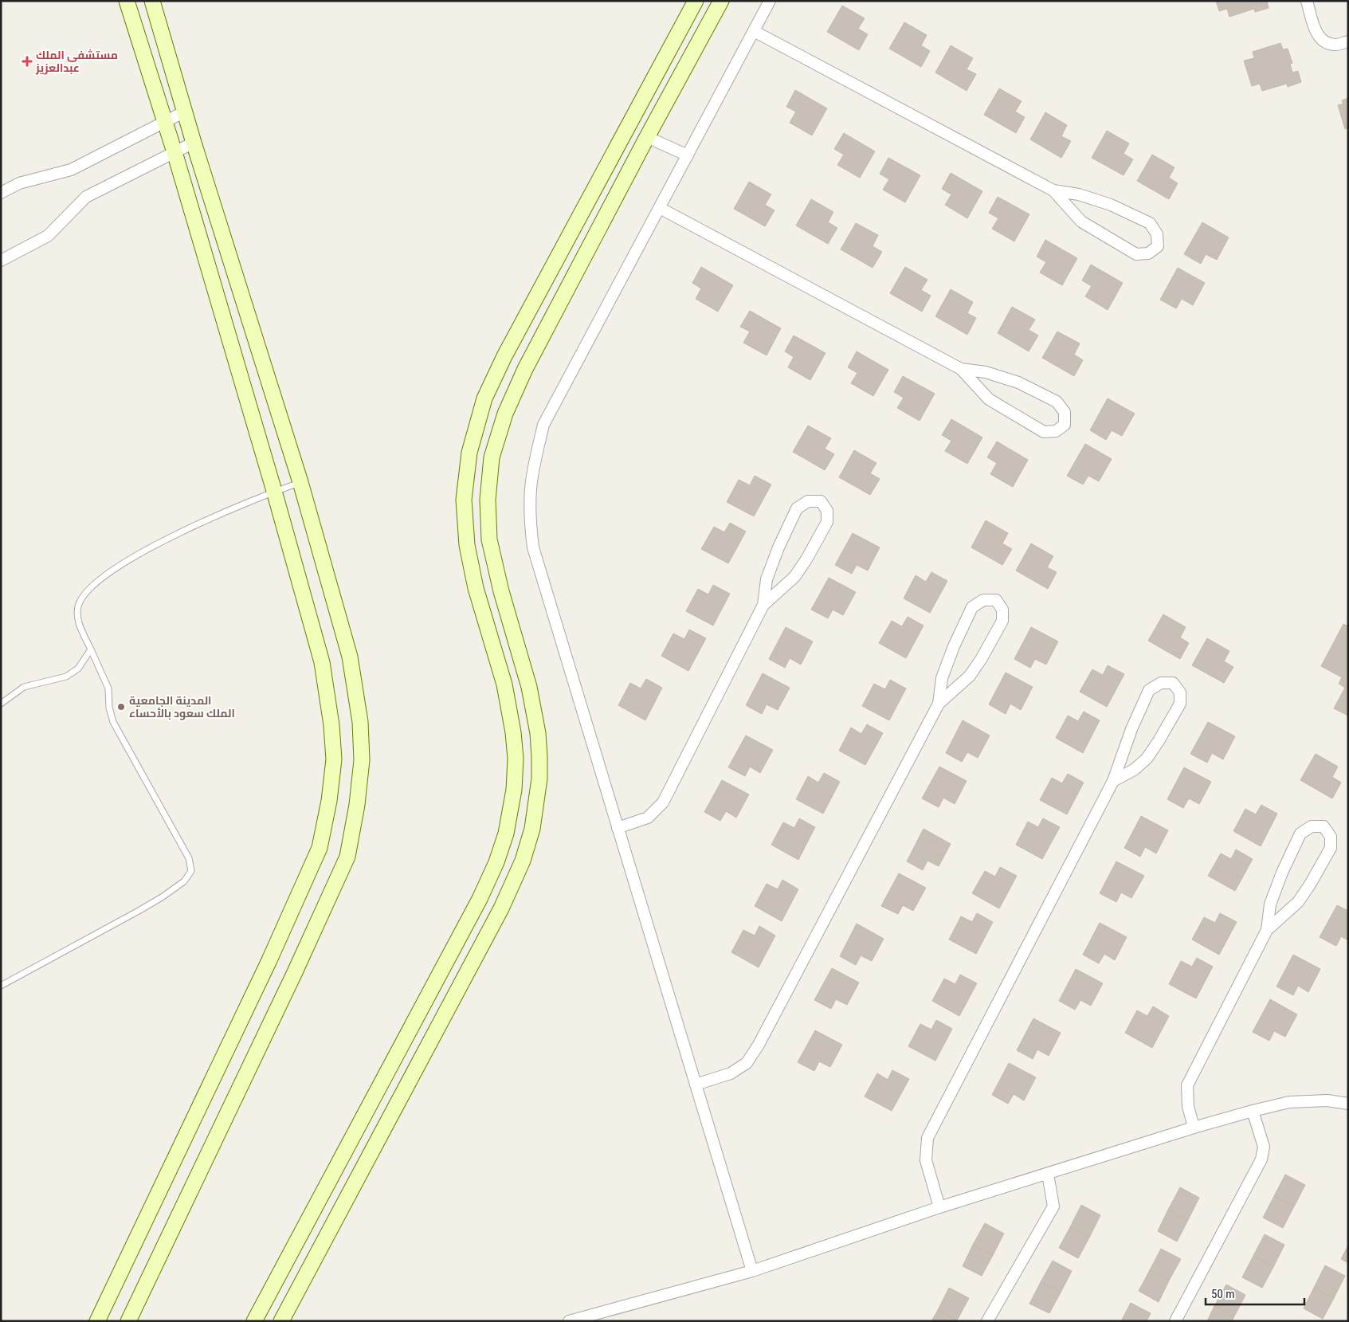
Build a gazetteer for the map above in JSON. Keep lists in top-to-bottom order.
{
  "places": {
    "health": ["مستشفى الملك عبدالعزيز"],
    "other": ["المدينة الجامعية الملك سعود بالأحساء"]
  },
  "scale_bar": "50 m"
}
